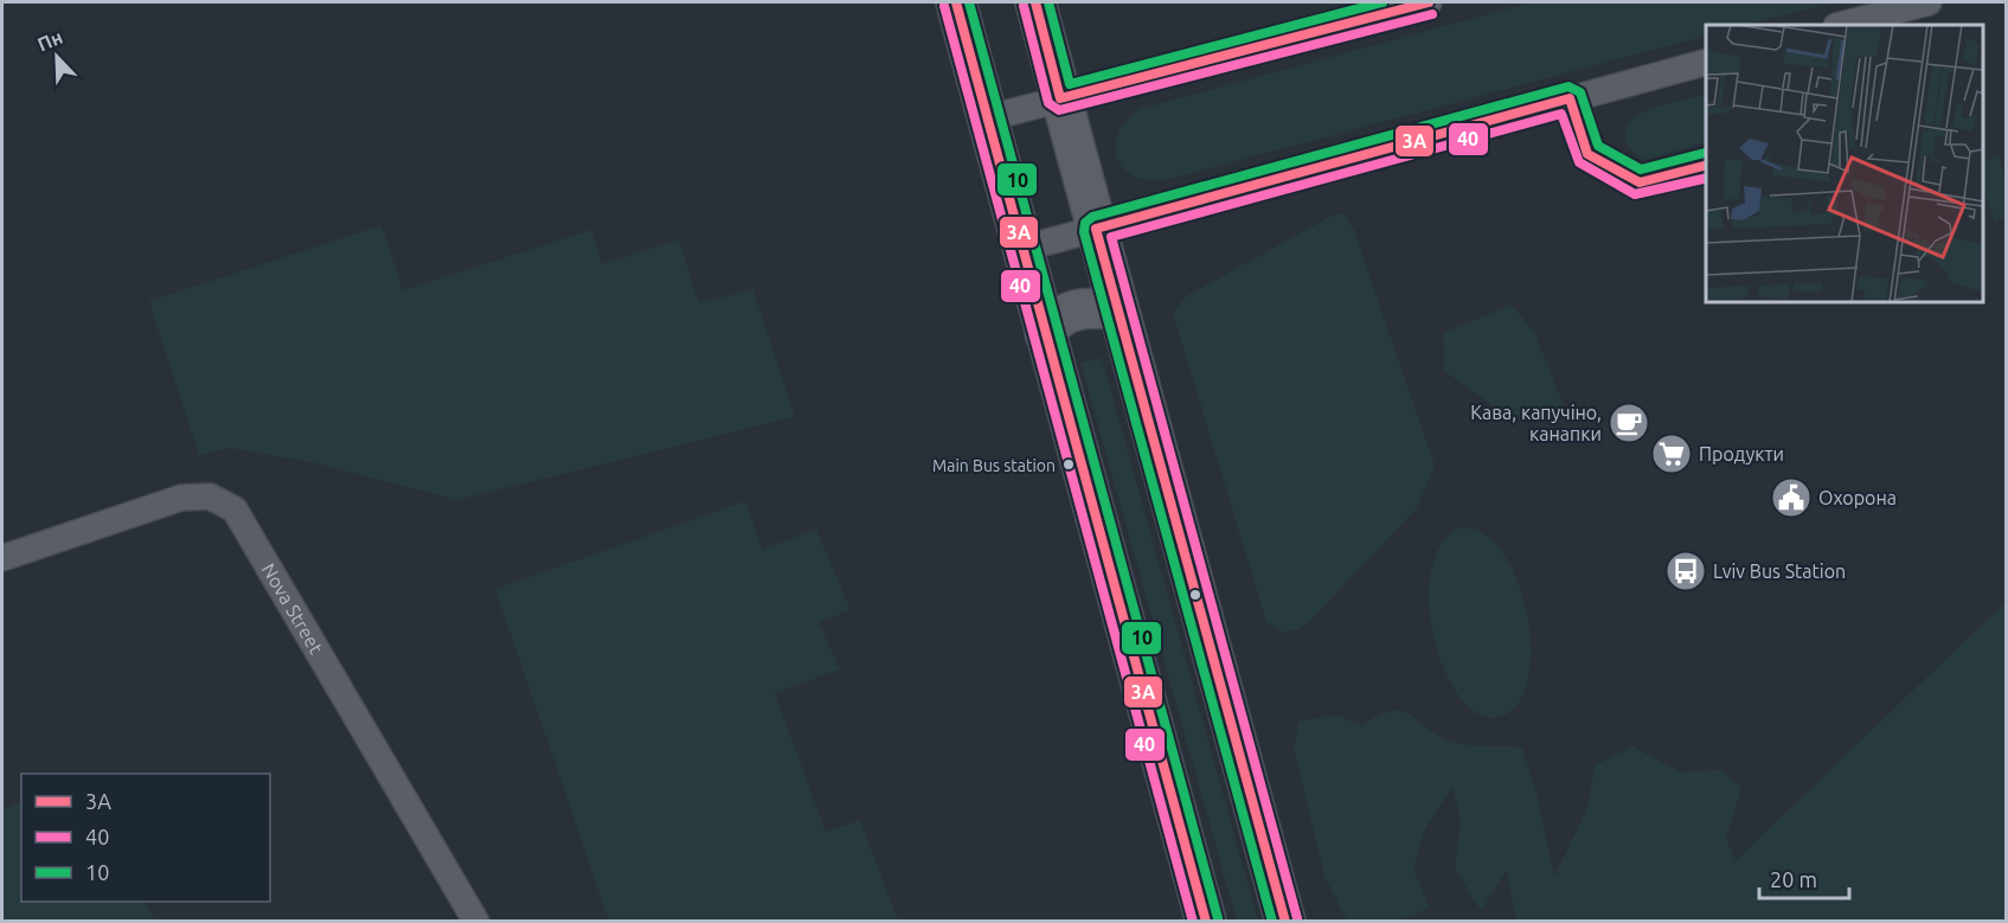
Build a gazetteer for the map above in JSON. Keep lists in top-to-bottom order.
{
  "streets": {
    "street": ["Nova Street"]
  },
  "places": {
    "cafe": ["Кава, капучіно, канапки"],
    "supermarket": ["Продукти"],
    "other": ["Main Bus station"],
    "public building": ["Охорона"],
    "bus stop": ["Lviv Bus Station"]
  },
  "lines": ["transit line 3А", "transit line 10", "transit line 40"],
  "legend": ["3А", "40", "10"],
  "scale_bar": "20 m",
  "north": "top left"
}
